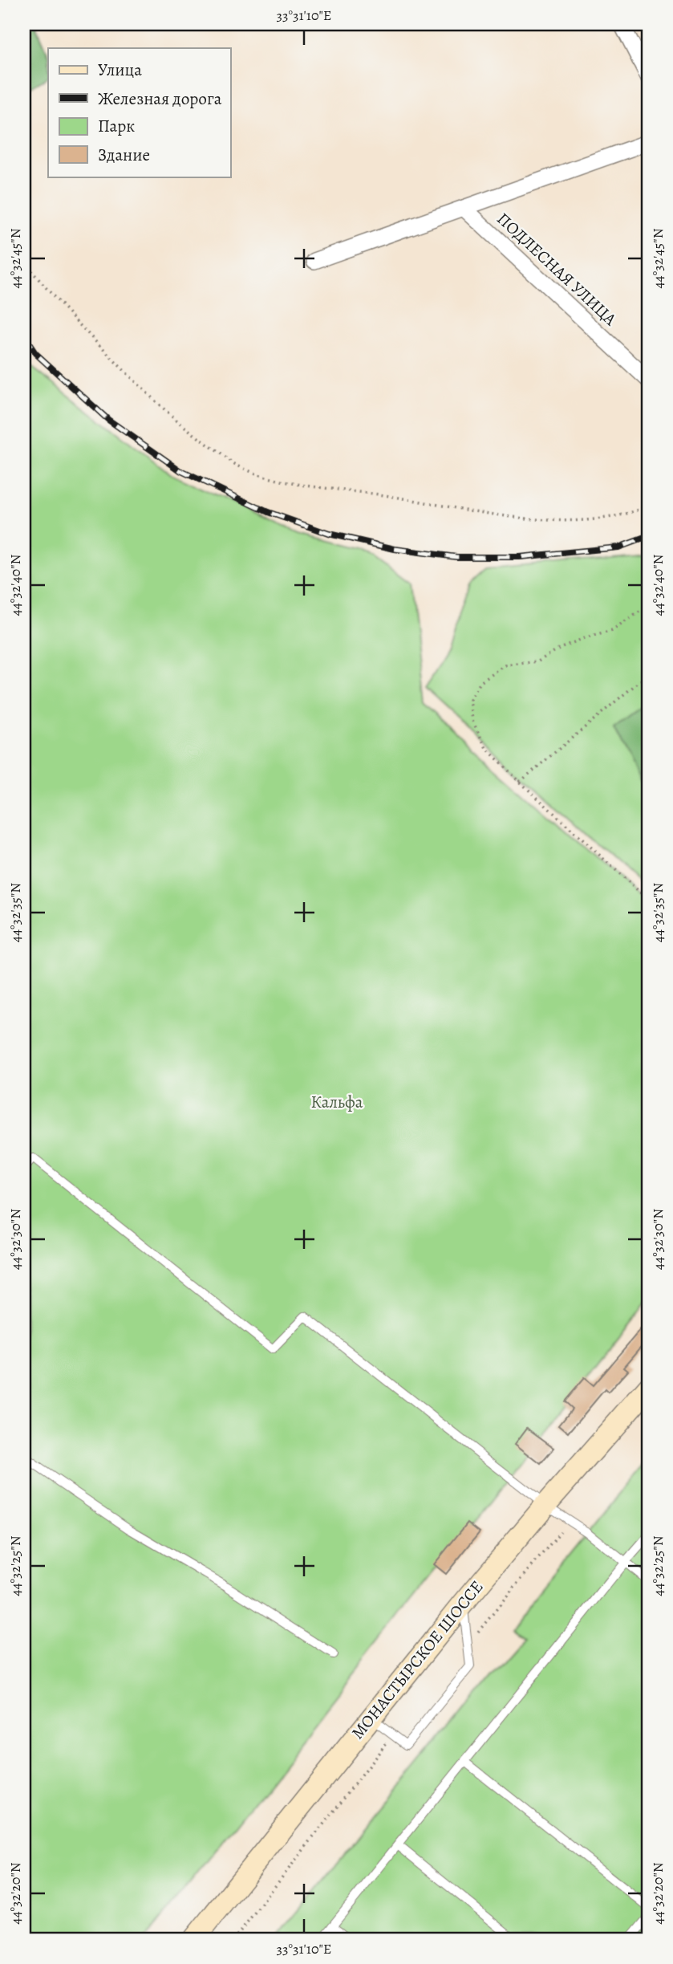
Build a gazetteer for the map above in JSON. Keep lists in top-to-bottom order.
{
  "streets": {
    "main road": ["МОНАСТЫРСКОЕ ШОССЕ"],
    "street": ["ПОДЛЕСНАЯ УЛИЦА"]
  },
  "parks": ["Кальфа"],
  "legend": [
    "Улица",
    "Железная дорога",
    "Парк",
    "Здание"
  ],
  "coordinates": [
    "33°31'10\"E",
    "44°32'45\"N",
    "44°32'40\"N",
    "44°32'35\"N",
    "44°32'30\"N",
    "44°32'25\"N",
    "44°32'20\"N"
  ]
}
